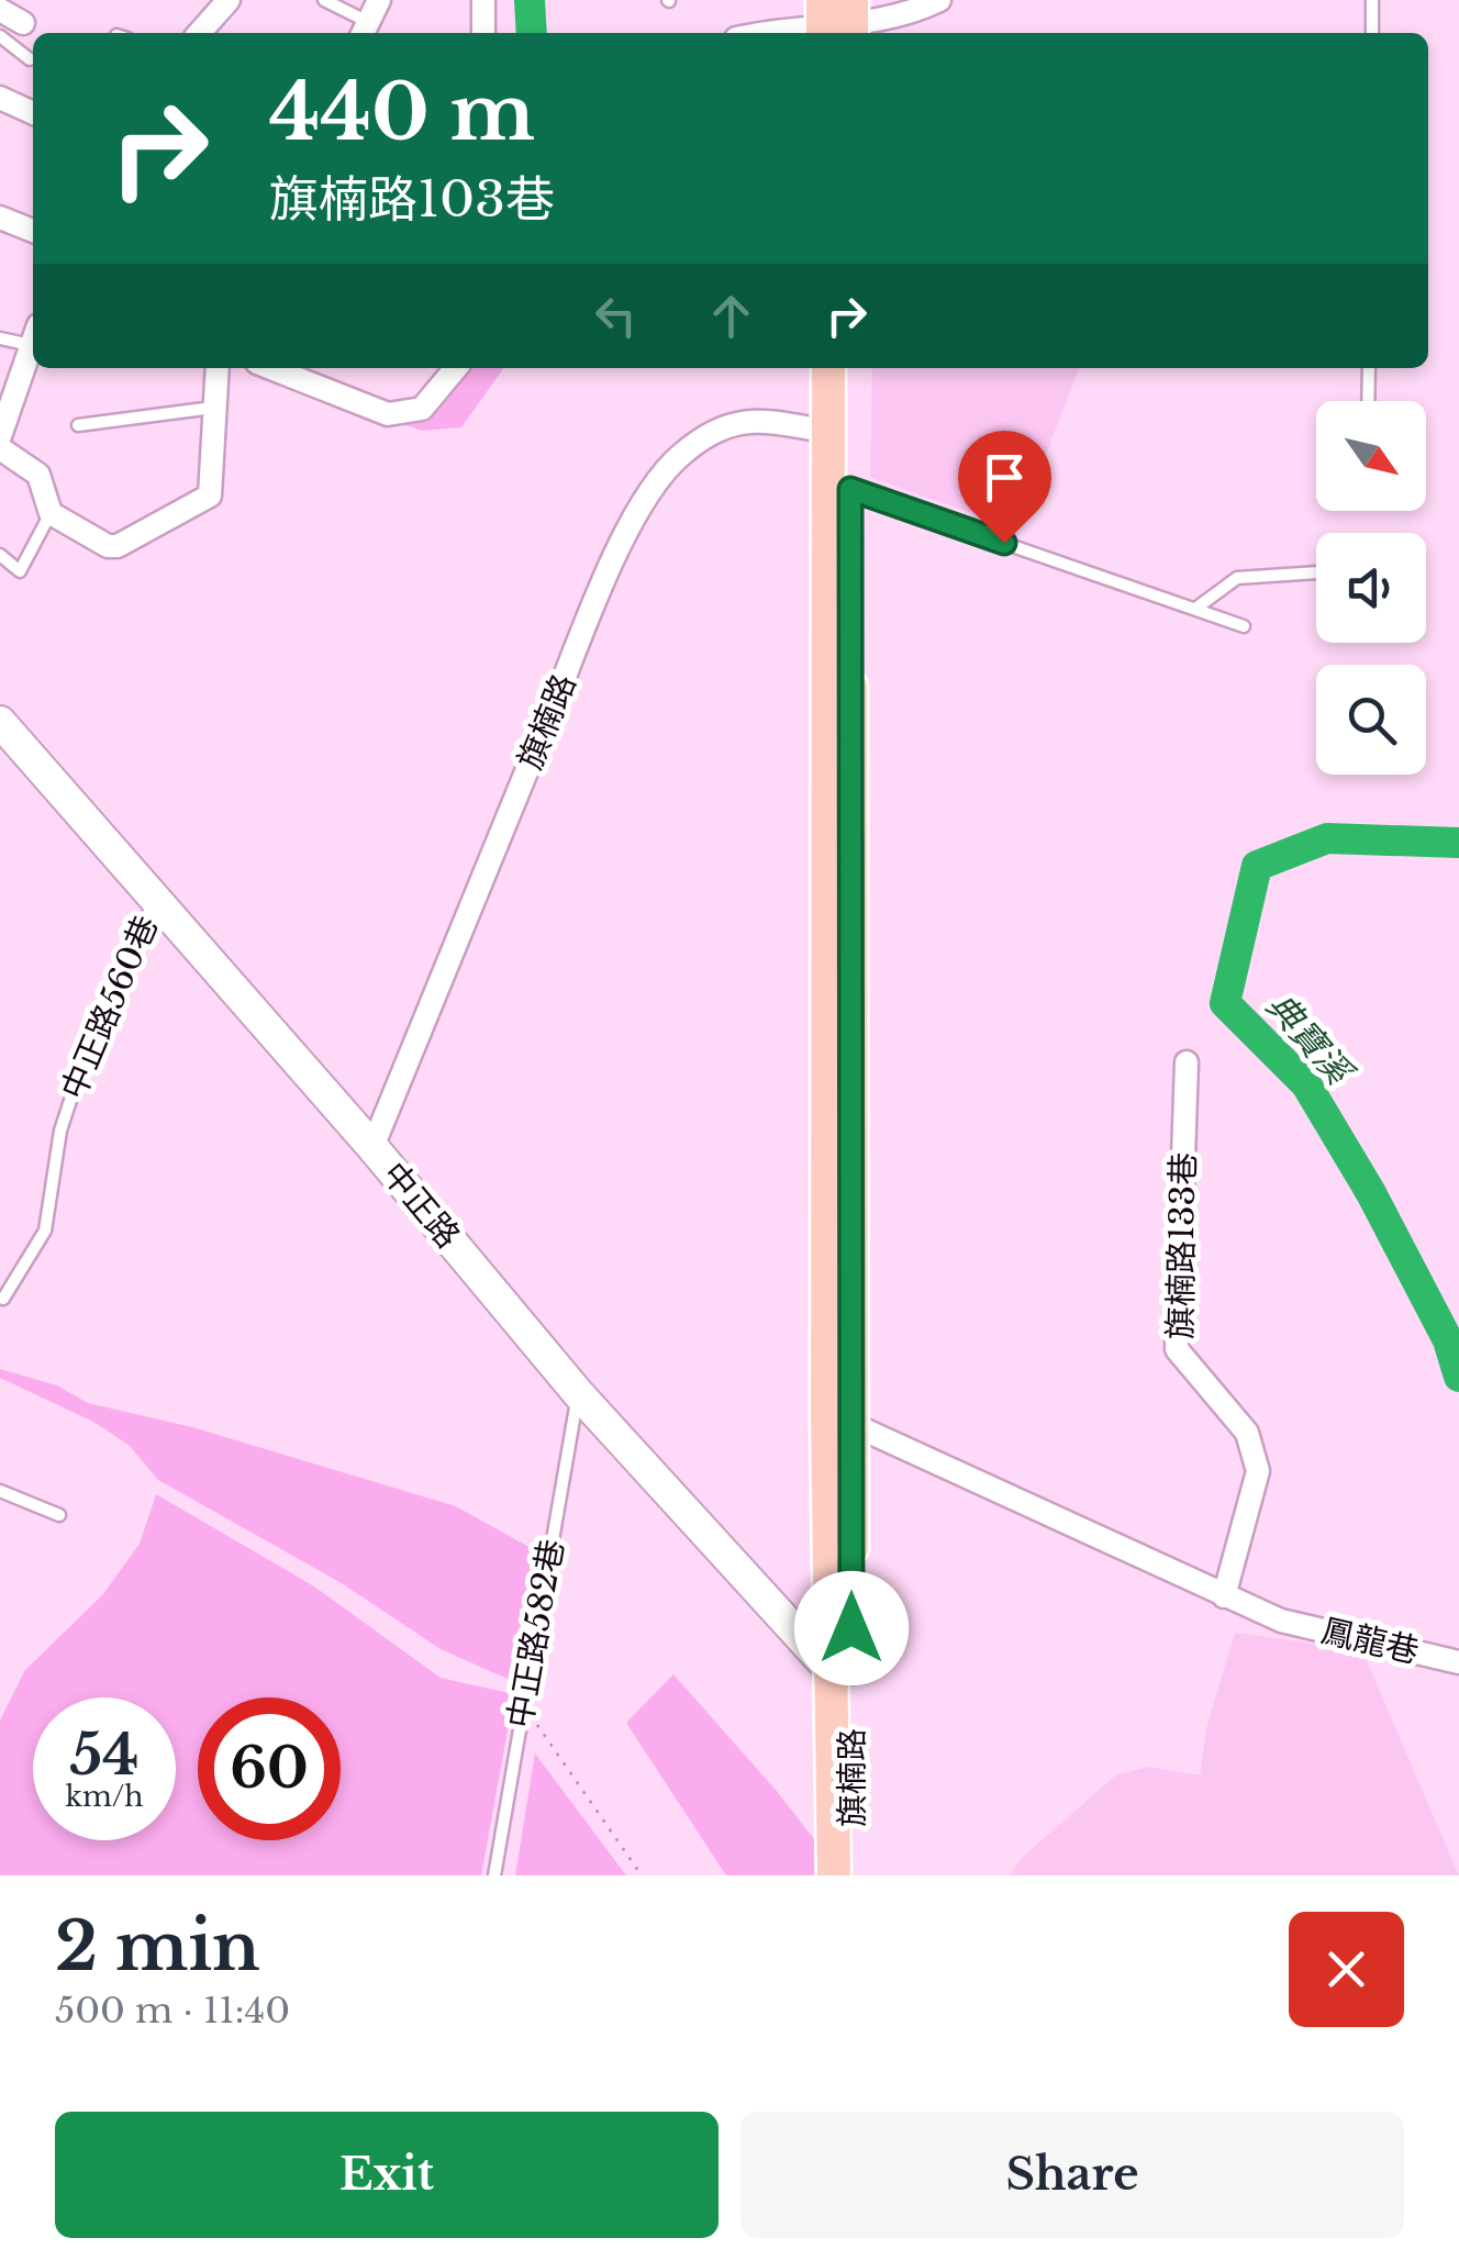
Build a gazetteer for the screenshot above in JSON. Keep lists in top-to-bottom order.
{
  "streets": {
    "main road": ["旗楠路", "中正路"],
    "street": ["旗楠路133巷", "鳳龍巷"],
    "lane": ["中正路560巷", "中正路582巷"]
  },
  "crossings": [
    ["旗楠路", "中正路"],
    ["中正路560巷", "中正路"],
    ["中正路", "中正路582巷"],
    ["旗楠路133巷", "鳳龍巷"]
  ],
  "water": ["典寶溪"],
  "north": "bottom right",
  "page": {
    "turn": ["440 m", "旗楠路103巷"],
    "speed": "54 km/h",
    "limit": "60",
    "heading": ["2 min", "500 m · 11:40"],
    "buttons": ["Exit", "Share"]
  }
}
